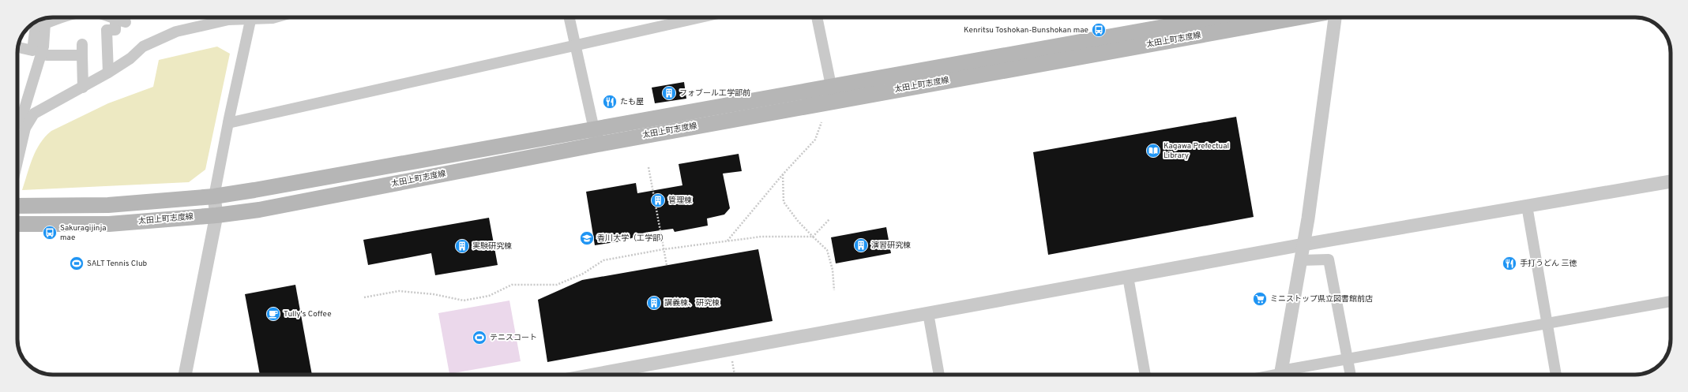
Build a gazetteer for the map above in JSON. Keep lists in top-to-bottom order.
{
  "streets": {
    "main road": ["太田上町志度線"]
  },
  "places": {
    "bus stop": ["Kenritsu Toshokan-Bunshokan mae", "Sakuragijinja mae"],
    "building": [
      "フォブール工学部前",
      "管理棟",
      "演習研究棟",
      "実験研究棟",
      "講義棟、研究棟"
    ],
    "restaurant": ["たも屋", "手打うどん 三徳"],
    "library": ["Kagawa Prefectual Library"],
    "school or university": ["香川大学（工学部）"],
    "sports": ["SALT Tennis Club", "テニスコート"],
    "supermarket": ["ミニストップ県立図書館前店"],
    "cafe": ["Tully's Coffee"]
  }
}
